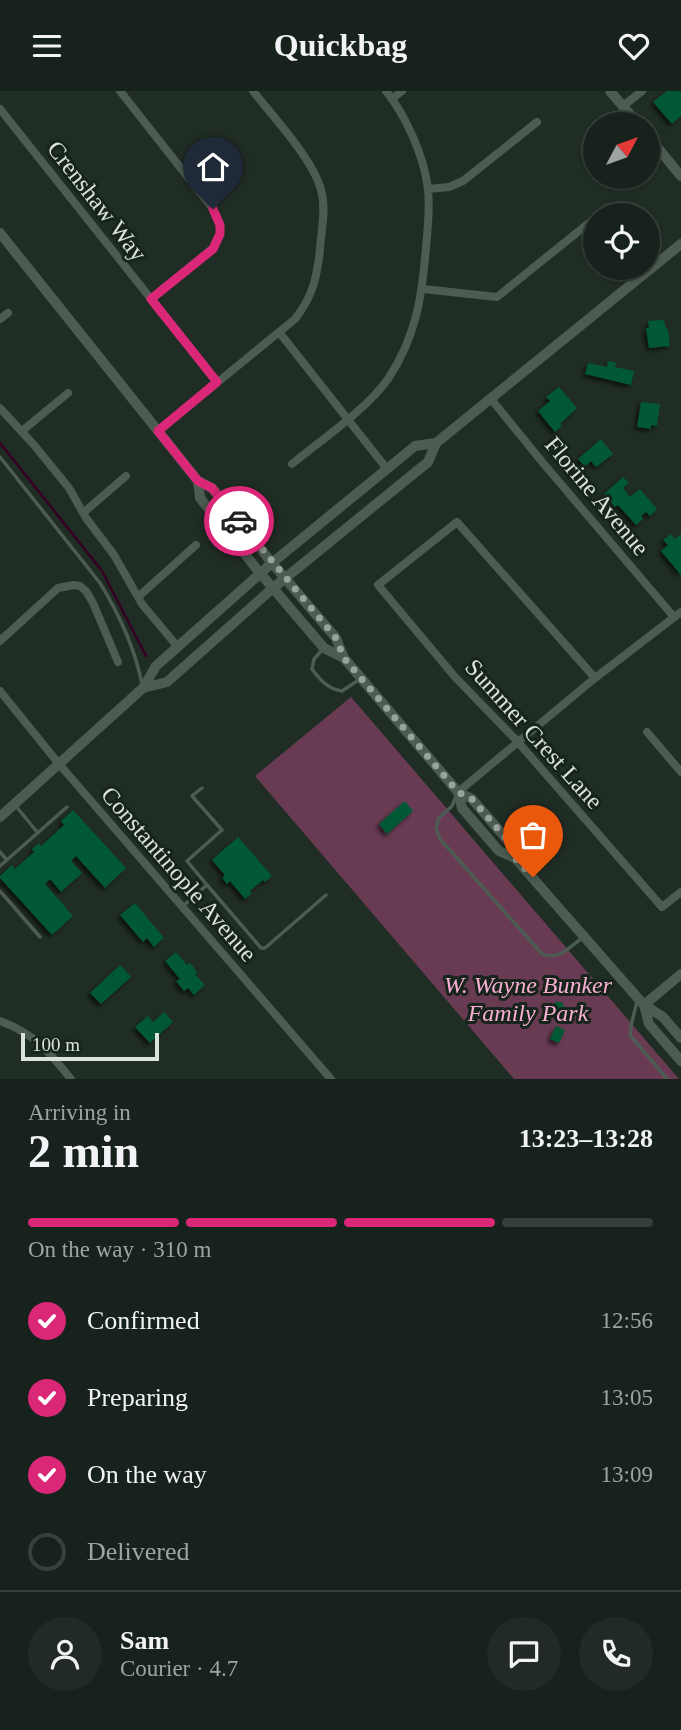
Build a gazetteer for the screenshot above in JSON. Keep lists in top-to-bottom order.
{
  "streets": {
    "street": [
      "Crenshaw Way",
      "Florine Avenue",
      "Summer Crest Lane",
      "Constantinople Avenue"
    ]
  },
  "parks": ["W. Wayne Bunker Family Park"],
  "scale_bar": "100 m",
  "north": "top right",
  "page": {
    "header": "Quickbag",
    "scale": "100 m",
    "heading": ["2 min", "Arriving in", "13:23–13:28"],
    "panel": ["Sam", "Courier · 4.7"],
    "bar": "On the way · 310 m",
    "list": [
      ["Confirmed", "12:56"],
      ["Preparing", "13:05"],
      ["On the way", "13:09"],
      "Delivered"
    ]
  }
}
